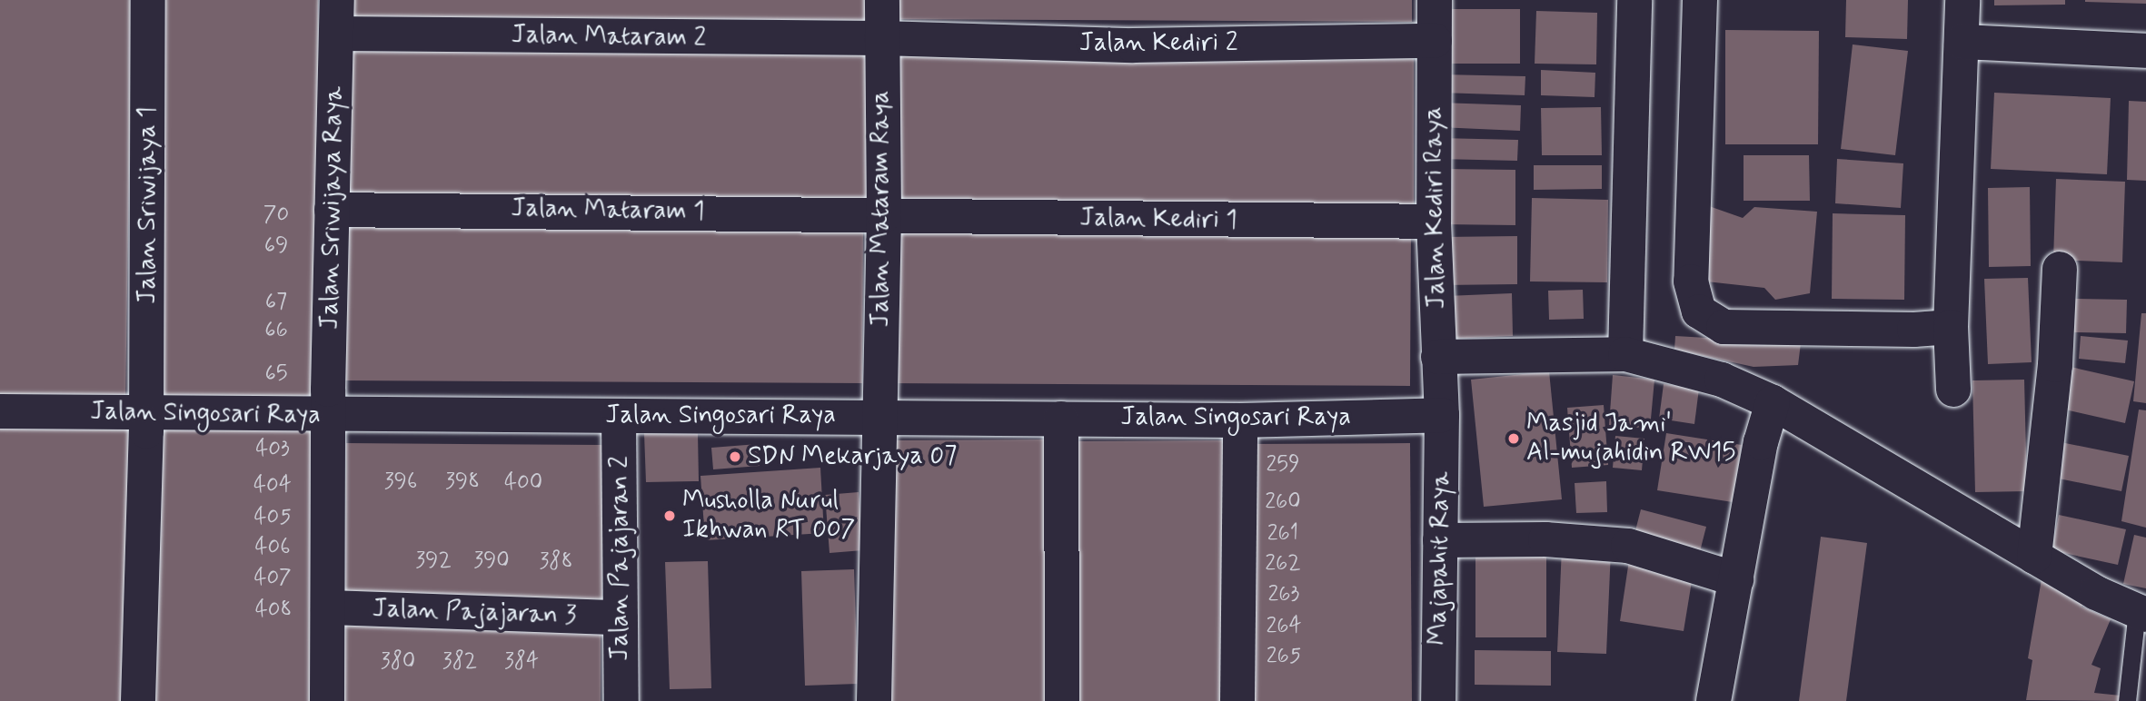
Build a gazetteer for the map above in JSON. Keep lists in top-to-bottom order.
{
  "streets": {
    "street": [
      "Jalan Mataram 2",
      "Jalan Kediri 2",
      "Jalan Sriwijaya 1",
      "Jalan Sriwijaya Raya",
      "Jalan Kediri Raya",
      "Jalan Mataram Raya",
      "Jalan Mataram 1",
      "Jalan Kediri 1",
      "Jalan Singosari Raya",
      "Jalan Pajajaran 2",
      "Majapahit Raya",
      "Jalan Pajajaran 3"
    ]
  },
  "crossings": [
    ["Jalan Mataram 2", "Jalan Kediri 2"],
    ["Jalan Mataram 2", "Jalan Sriwijaya Raya"],
    ["Jalan Mataram 2", "Jalan Mataram Raya"],
    ["Jalan Kediri 2", "Jalan Kediri Raya"],
    ["Jalan Kediri 2", "Jalan Mataram Raya"],
    ["Jalan Sriwijaya 1", "Jalan Singosari Raya"],
    ["Jalan Sriwijaya Raya", "Jalan Mataram 1"],
    ["Jalan Sriwijaya Raya", "Jalan Singosari Raya"],
    ["Jalan Sriwijaya Raya", "Jalan Pajajaran 3"],
    ["Jalan Kediri Raya", "Jalan Kediri 1"],
    ["Jalan Kediri Raya", "Jalan Singosari Raya"],
    ["Jalan Kediri Raya", "Majapahit Raya"],
    ["Jalan Mataram Raya", "Jalan Mataram 1"],
    ["Jalan Mataram Raya", "Jalan Kediri 1"],
    ["Jalan Mataram Raya", "Jalan Singosari Raya"],
    ["Jalan Mataram 1", "Jalan Kediri 1"],
    ["Jalan Singosari Raya", "Jalan Pajajaran 2"],
    ["Jalan Singosari Raya", "Majapahit Raya"],
    ["Jalan Pajajaran 2", "Jalan Pajajaran 3"]
  ],
  "places": ["Masjid Jami' Al-mujahidin RW15", "SDN Mekarjaya 07", "Musholla Nurul Ikhwan RT 007"],
  "house_numbers": [
    "70",
    "69",
    "67",
    "66",
    "65",
    "403",
    "259",
    "396",
    "398",
    "400",
    "404",
    "260",
    "405",
    "261",
    "406",
    "392",
    "390",
    "388",
    "262",
    "407",
    "263",
    "408",
    "264",
    "265",
    "380",
    "382",
    "384"
  ]
}
